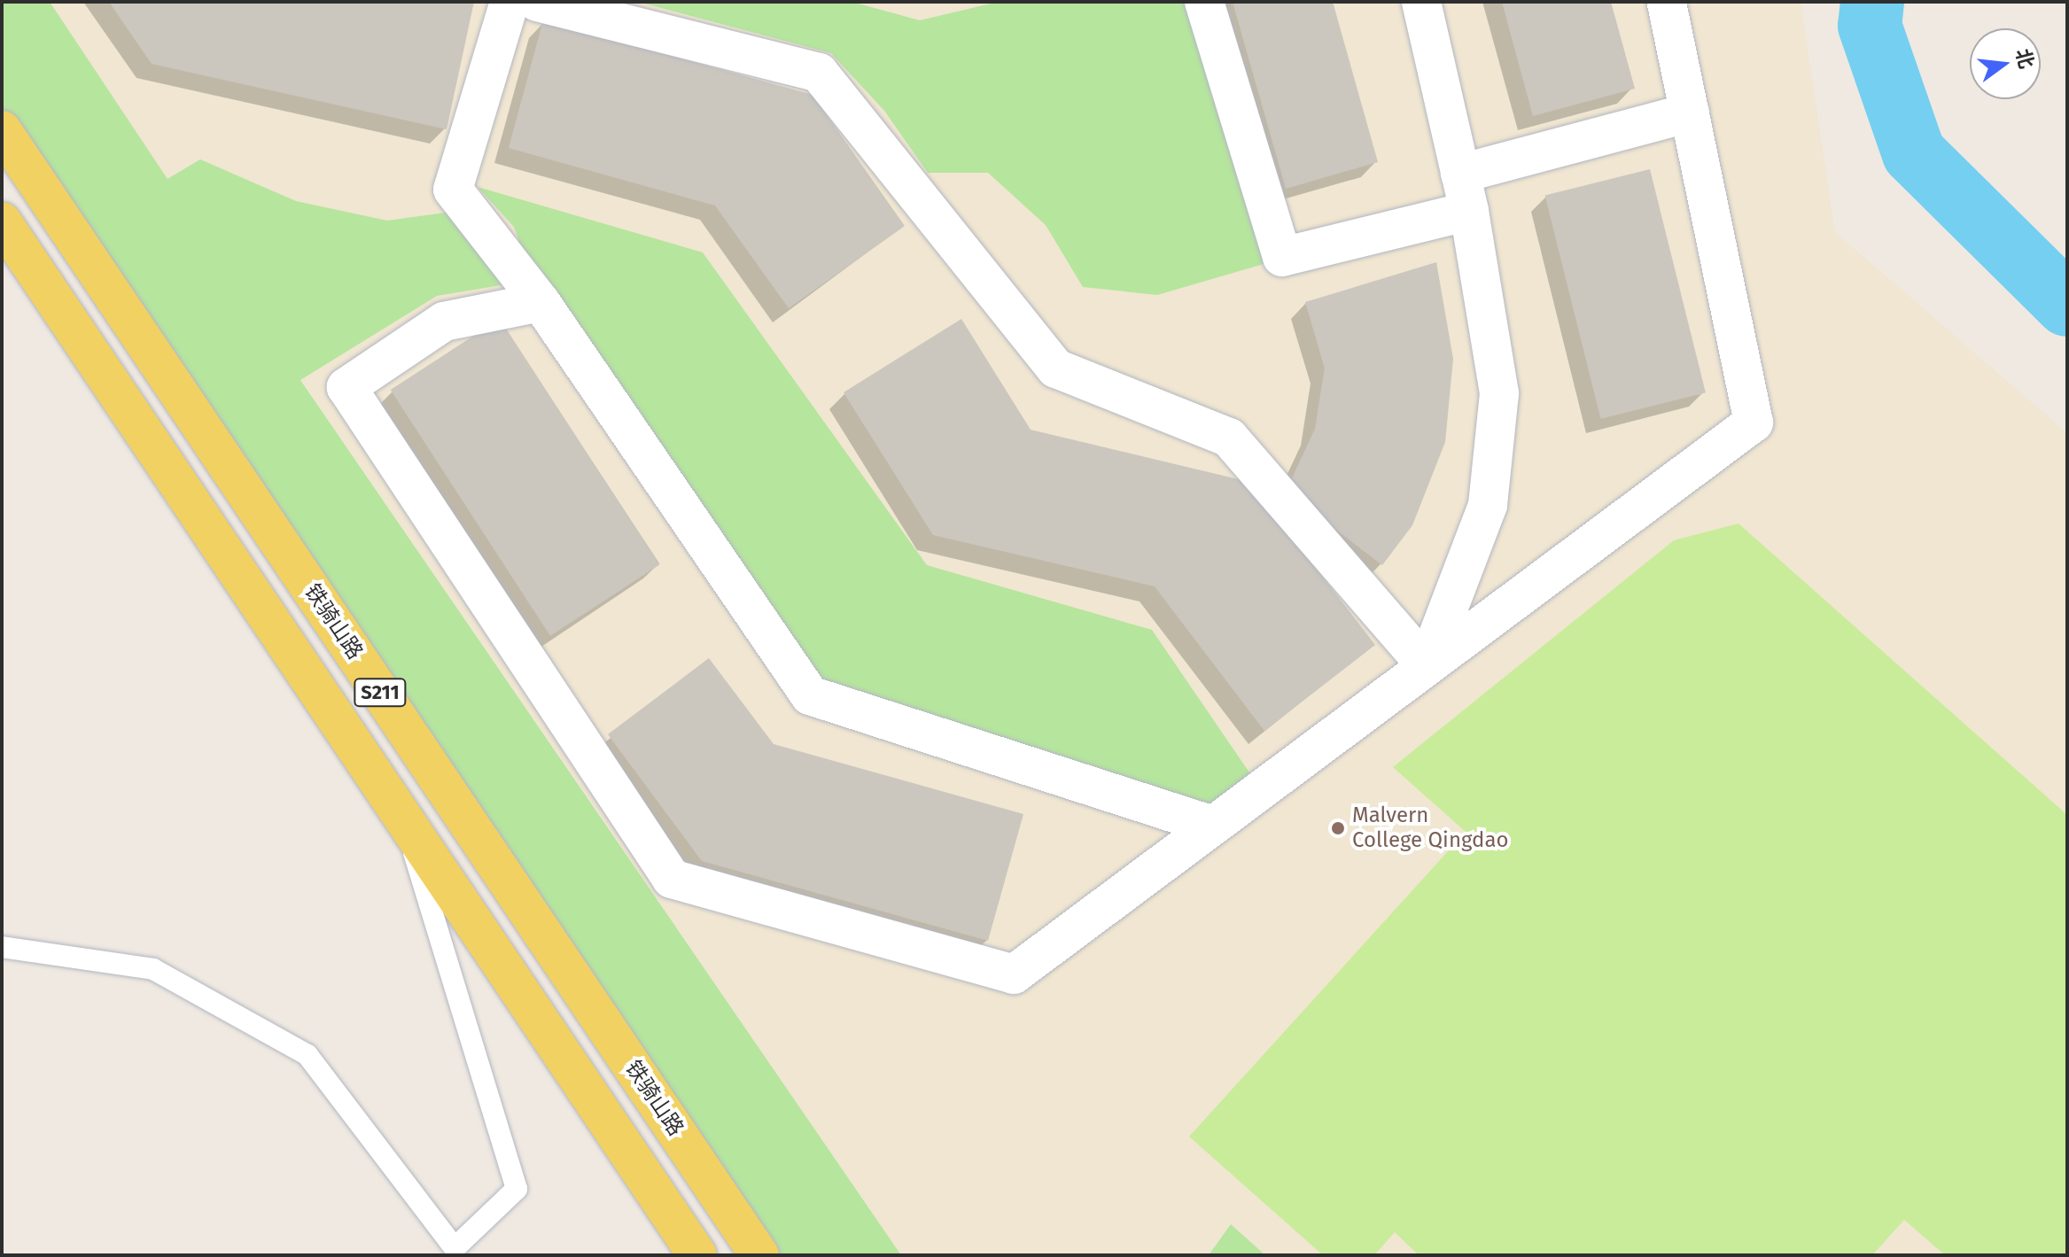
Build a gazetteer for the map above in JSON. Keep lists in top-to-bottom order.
{
  "streets": {
    "main road": ["铁骑山路", "S211"]
  },
  "places": ["Malvern College Qingdao"],
  "north": "right"
}
